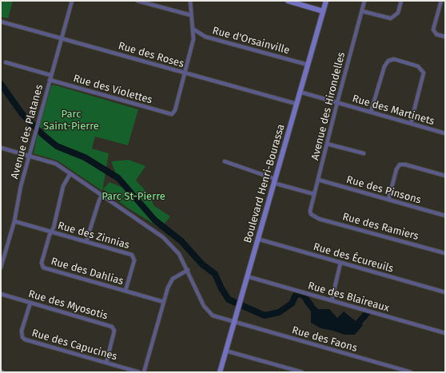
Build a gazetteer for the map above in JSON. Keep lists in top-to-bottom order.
{
  "streets": {
    "main road": ["Boulevard Henri-Bourassa"],
    "street": [
      "Rue d'Orsainville",
      "Rue des Roses",
      "Rue des Violettes",
      "Avenue des Hirondelles",
      "Rue des Martinets",
      "Avenue des Platanes",
      "Rue des Pinsons",
      "Rue des Ramiers",
      "Rue des Zinnias",
      "Rue des Écureuils",
      "Rue des Dahlias",
      "Rue des Blaireaux",
      "Rue des Myosotis",
      "Rue des Faons",
      "Rue des Capucines"
    ]
  },
  "crossings": [
    ["Rue d'Orsainville", "Boulevard Henri-Bourassa"],
    ["Rue des Roses", "Rue des Violettes"],
    ["Rue des Roses", "Avenue des Platanes"],
    ["Rue des Roses", "Boulevard Henri-Bourassa"],
    ["Rue des Violettes", "Avenue des Platanes"],
    ["Avenue des Hirondelles", "Rue des Martinets"],
    ["Avenue des Hirondelles", "Rue des Pinsons"],
    ["Avenue des Hirondelles", "Rue des Ramiers"],
    ["Rue des Martinets", "Boulevard Henri-Bourassa"],
    ["Avenue des Platanes", "Rue des Zinnias"],
    ["Avenue des Platanes", "Rue des Faons"],
    ["Boulevard Henri-Bourassa", "Rue des Écureuils"],
    ["Boulevard Henri-Bourassa", "Rue des Blaireaux"],
    ["Boulevard Henri-Bourassa", "Rue des Faons"],
    ["Rue des Zinnias", "Rue des Dahlias"],
    ["Rue des Myosotis", "Rue des Capucines"]
  ],
  "parks": ["Parc Saint-Pierre", "Parc St-Pierre"]
}
